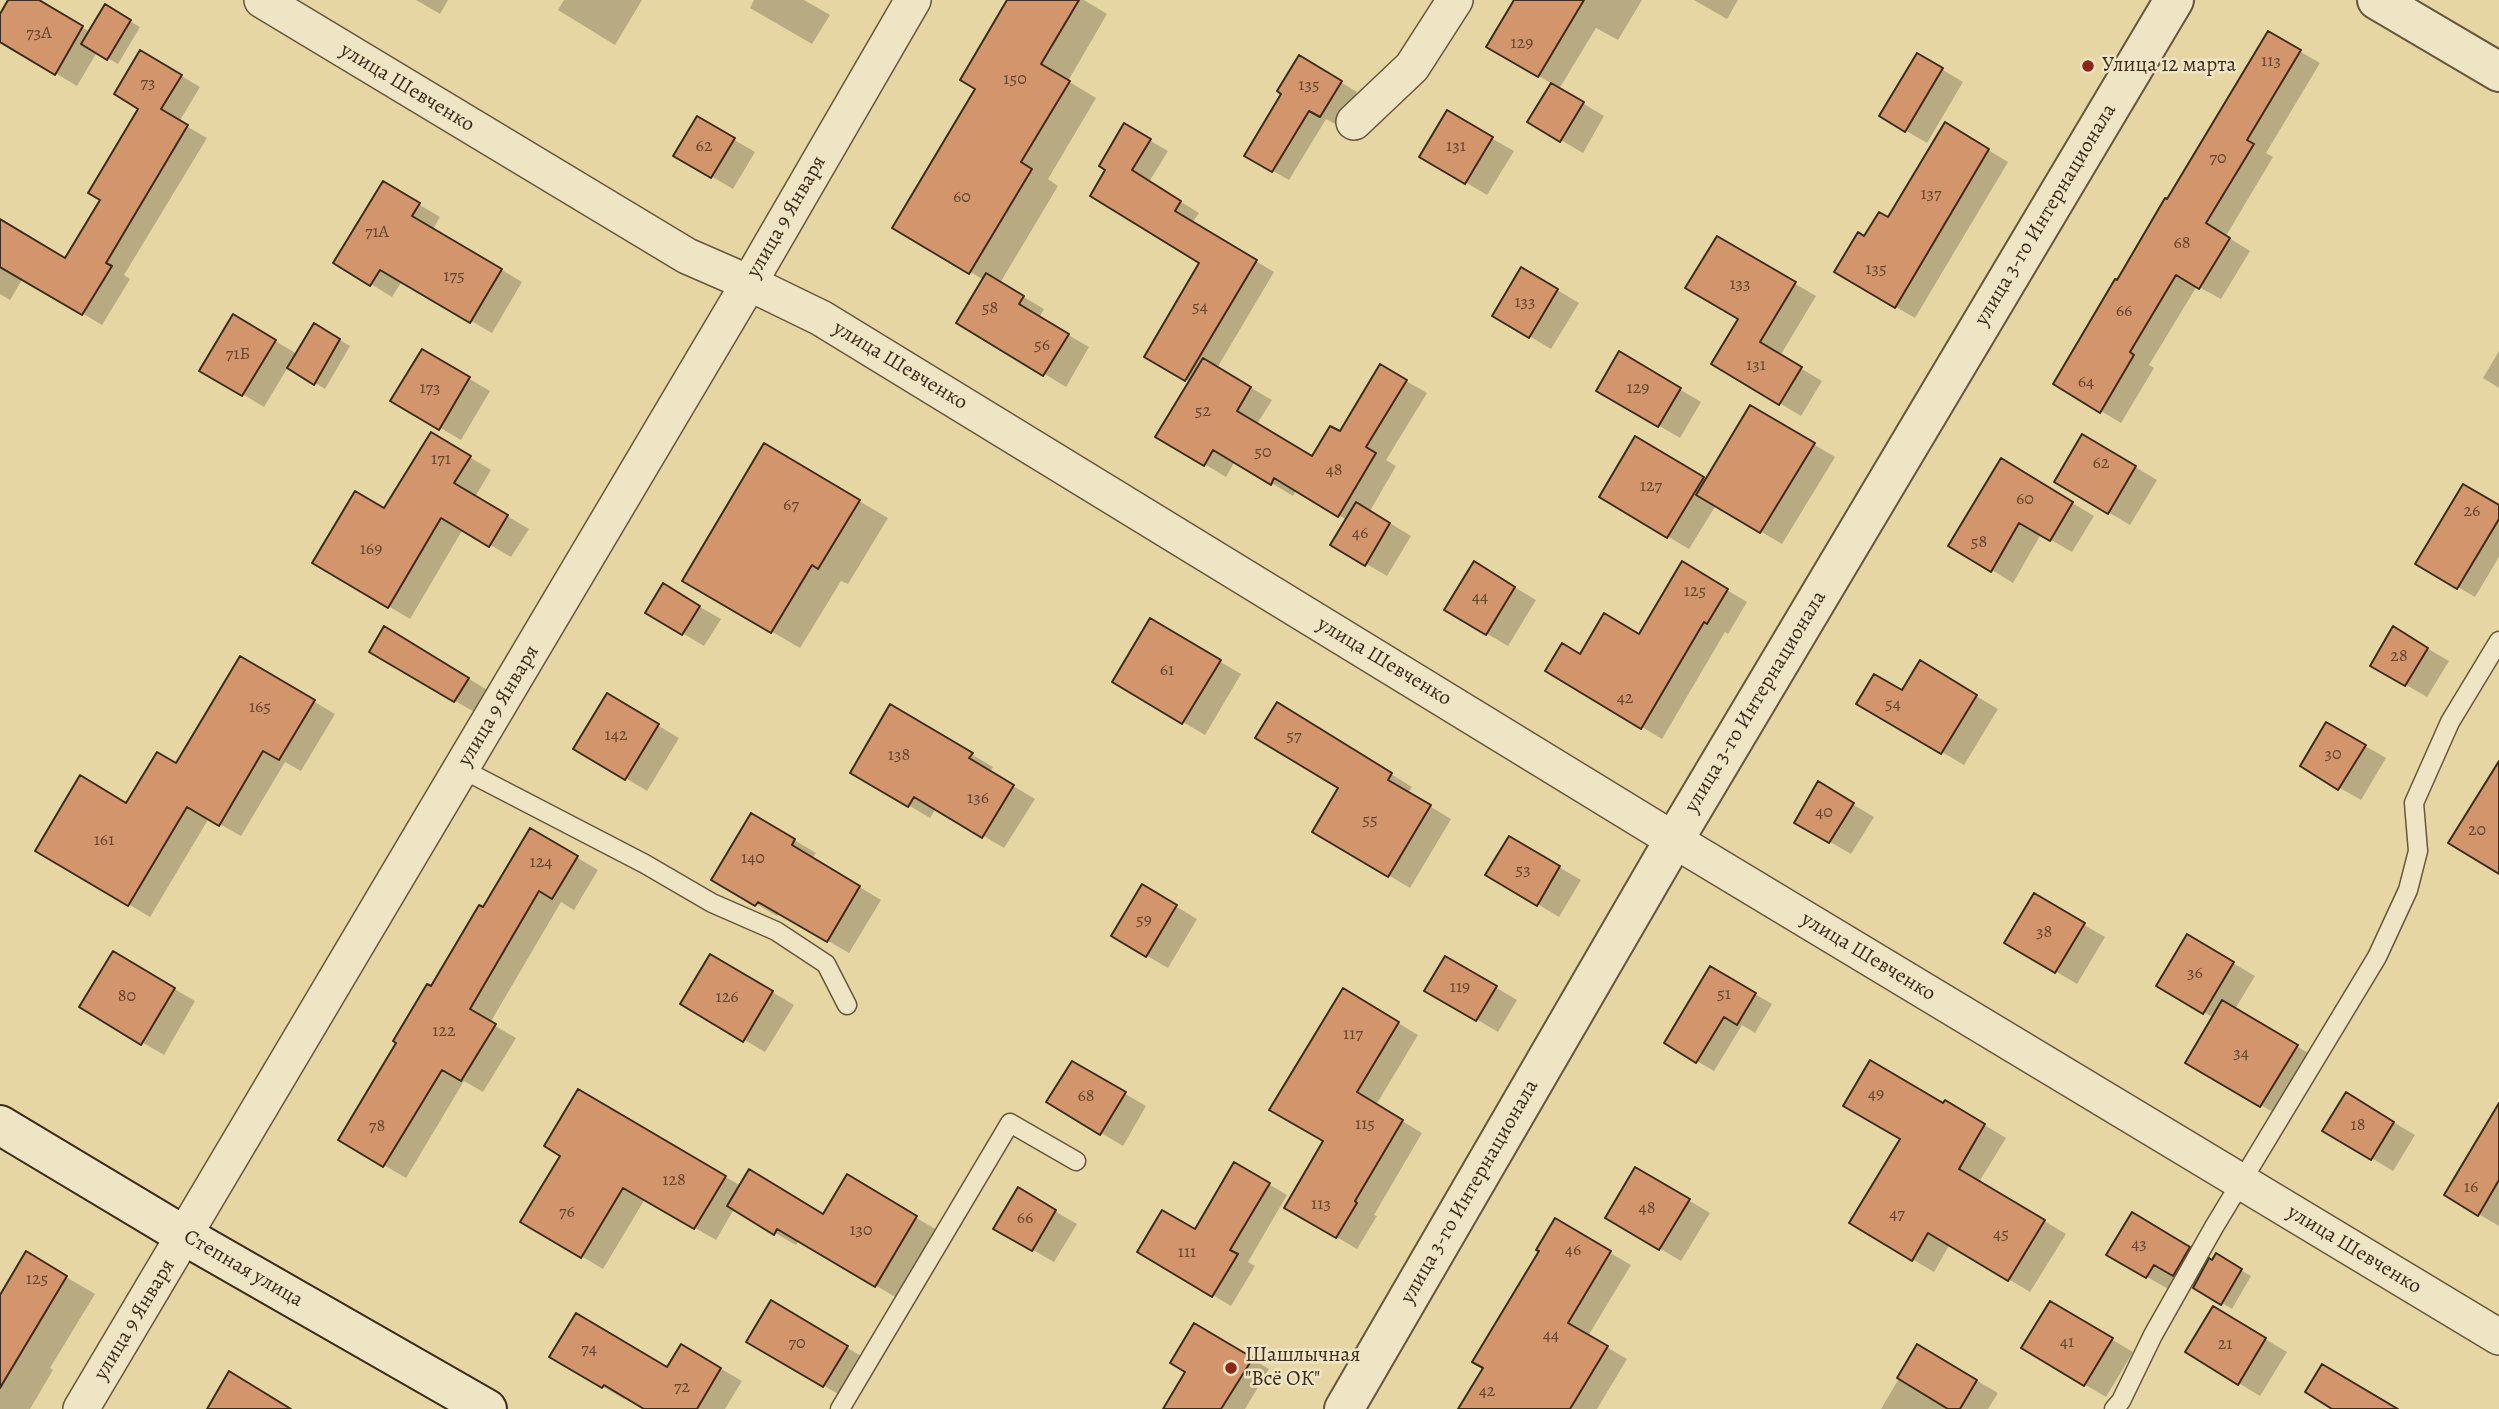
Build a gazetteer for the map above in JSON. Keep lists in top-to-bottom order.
{
  "streets": {
    "street": [
      "улица Шевченко",
      "улица 3-го Интернационала",
      "улица 9 Января",
      "Степная улица"
    ]
  },
  "crossings": [
    ["улица Шевченко", "улица 3-го Интернационала"],
    ["улица Шевченко", "улица 9 Января"],
    ["улица 9 Января", "Степная улица"]
  ],
  "places": ["Улица 12 марта", "Шашлычная \"Всё ОК\""],
  "house_numbers": [
    "73А",
    "129",
    "113",
    "150",
    "73",
    "135",
    "62",
    "131",
    "70",
    "137",
    "60",
    "71А",
    "68",
    "135",
    "175",
    "133",
    "133",
    "54",
    "58",
    "66",
    "56",
    "71Б",
    "131",
    "64",
    "173",
    "129",
    "52",
    "50",
    "171",
    "62",
    "48",
    "127",
    "60",
    "67",
    "26",
    "46",
    "58",
    "169",
    "125",
    "44",
    "28",
    "61",
    "42",
    "54",
    "165",
    "142",
    "57",
    "30",
    "138",
    "136",
    "40",
    "55",
    "20",
    "161",
    "140",
    "124",
    "53",
    "59",
    "38",
    "36",
    "119",
    "51",
    "80",
    "126",
    "122",
    "117",
    "34",
    "49",
    "68",
    "115",
    "18",
    "78",
    "128",
    "16",
    "113",
    "48",
    "76",
    "47",
    "66",
    "130",
    "45",
    "43",
    "46",
    "111",
    "125",
    "44",
    "41",
    "70",
    "21",
    "74",
    "72",
    "42"
  ]
}
